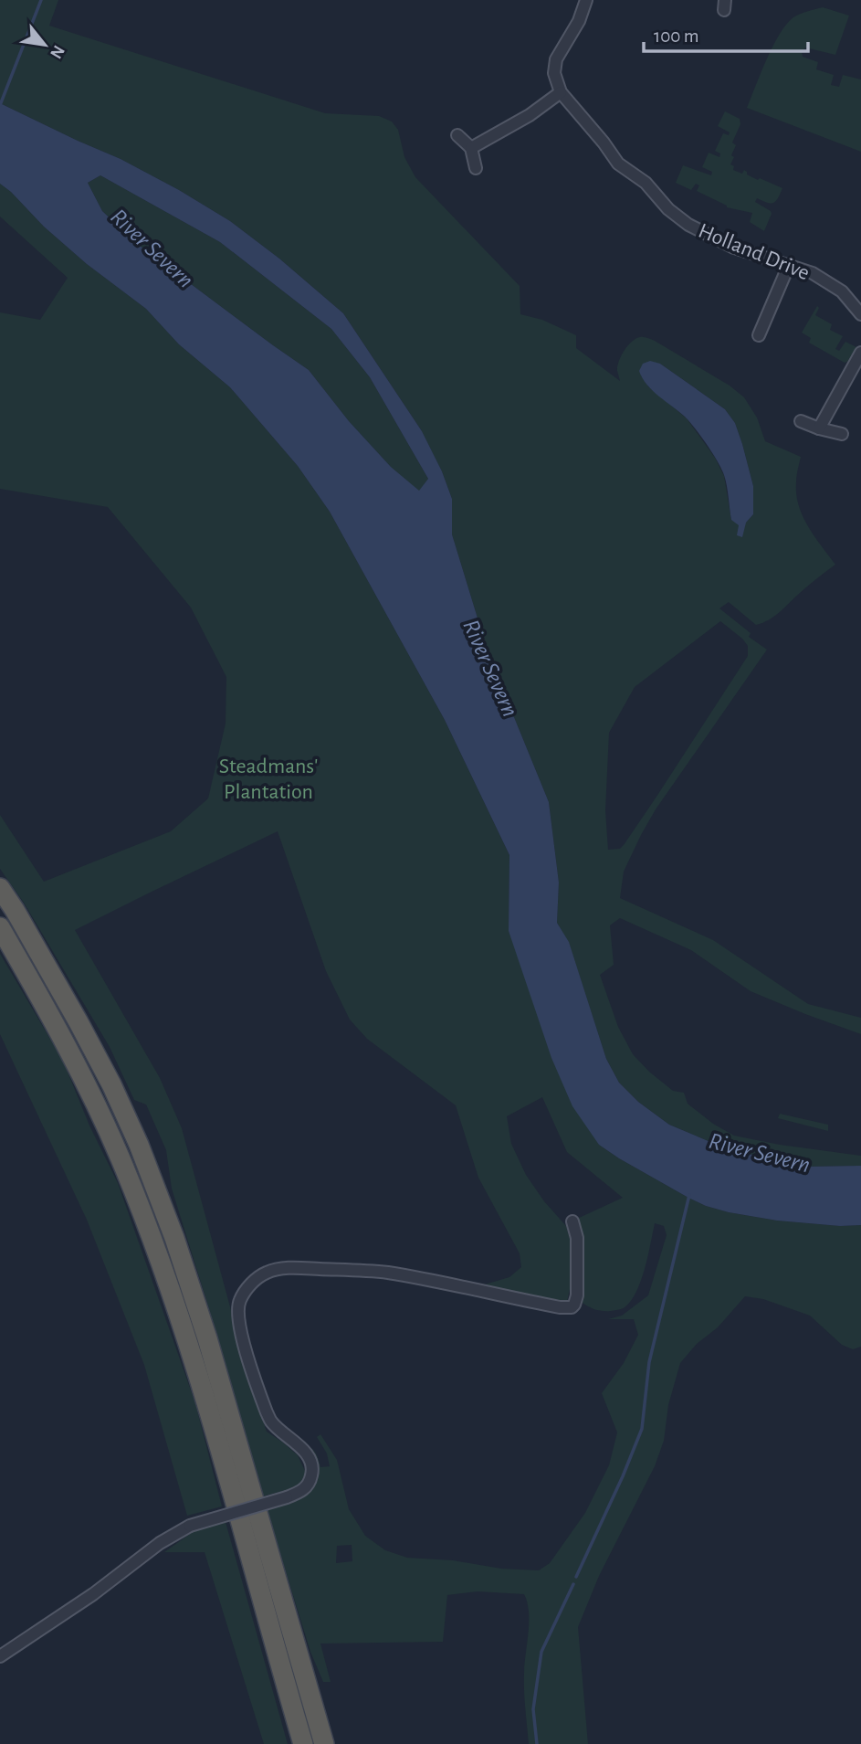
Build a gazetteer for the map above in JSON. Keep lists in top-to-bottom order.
{
  "streets": {
    "street": ["Holland Drive"]
  },
  "water": ["River Severn"],
  "parks": ["Steadmans' Plantation"],
  "scale_bar": "100 m",
  "north": "bottom right"
}
